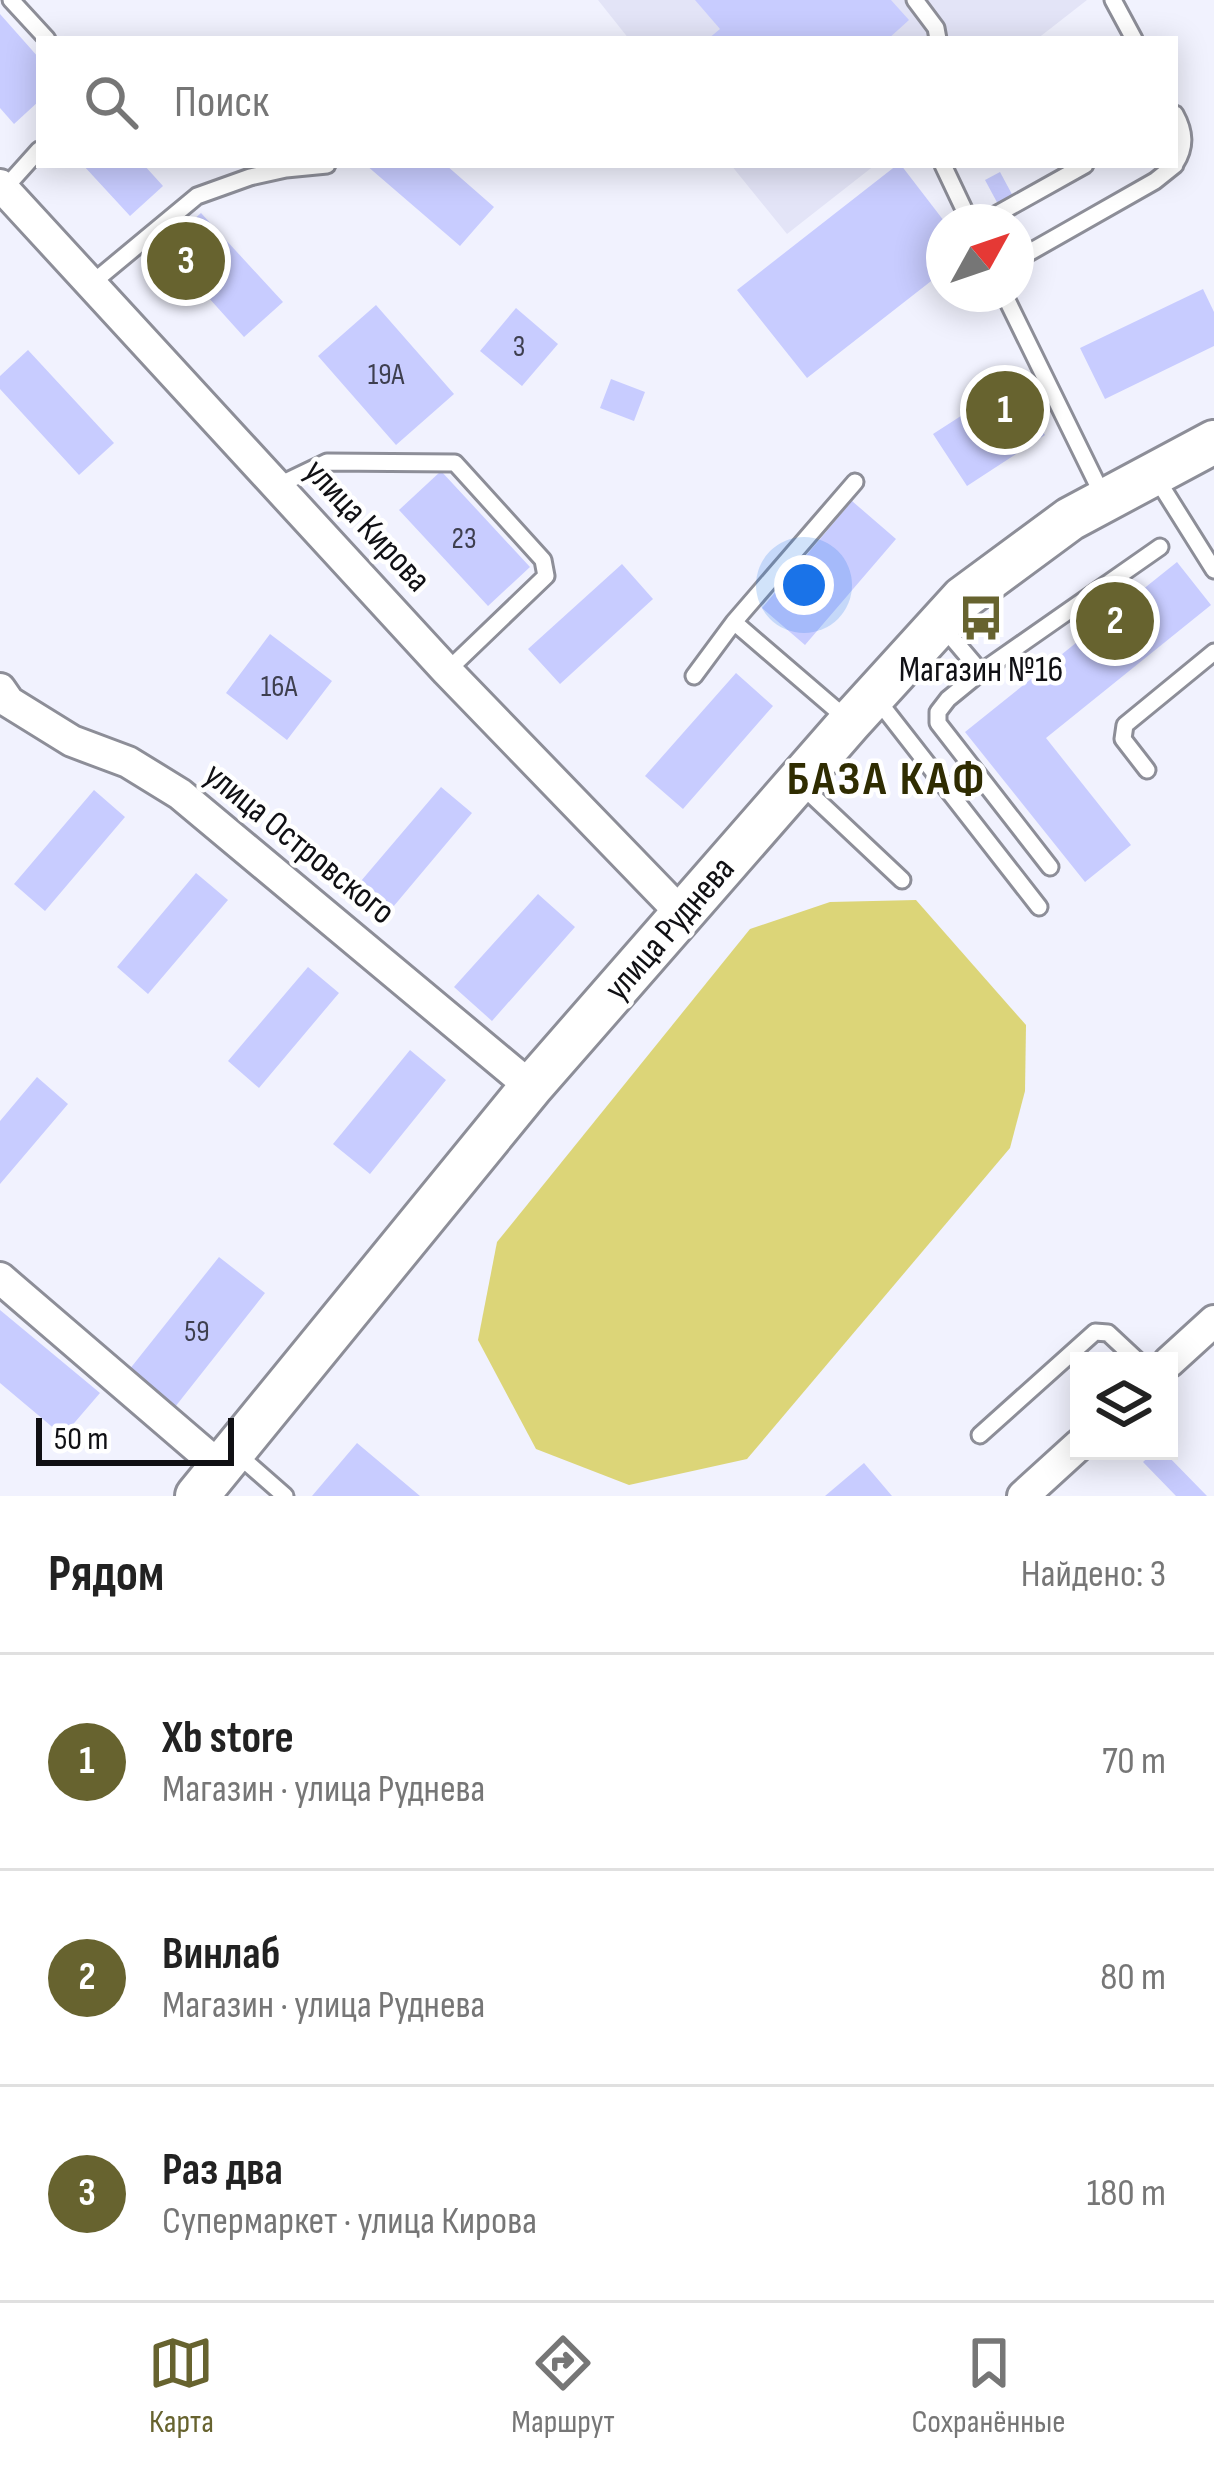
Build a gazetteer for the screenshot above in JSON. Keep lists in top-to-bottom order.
{
  "streets": {
    "main road": ["улица Руднева"],
    "street": ["улица Кирова", "улица Островского"]
  },
  "crossings": [
    ["улица Кирова", "улица Руднева"],
    ["улица Островского", "улица Руднева"]
  ],
  "districts": ["БАЗА КАФ"],
  "places": {
    "bus stop": ["Магазин №16"]
  },
  "house_numbers": [
    "3",
    "19А",
    "23",
    "16А",
    "59"
  ],
  "scale_bar": "50 m",
  "north": "top right",
  "page": {
    "search": "Поиск",
    "pins": ["3", "1", "2"],
    "scale": "50 m",
    "heading": ["Рядом", "Найдено: 3"],
    "list": [
      {
        "mark": "1",
        "name": "Xb store",
        "note": "Магазин · улица Руднева",
        "value": "70 m"
      },
      {
        "mark": "2",
        "name": "Винлаб",
        "note": "Магазин · улица Руднева",
        "value": "80 m"
      },
      {
        "mark": "3",
        "name": "Раз два",
        "note": "Супермаркет · улица Кирова",
        "value": "180 m"
      }
    ],
    "nav": ["Карта", "Маршрут", "Сохранённые"]
  }
}
